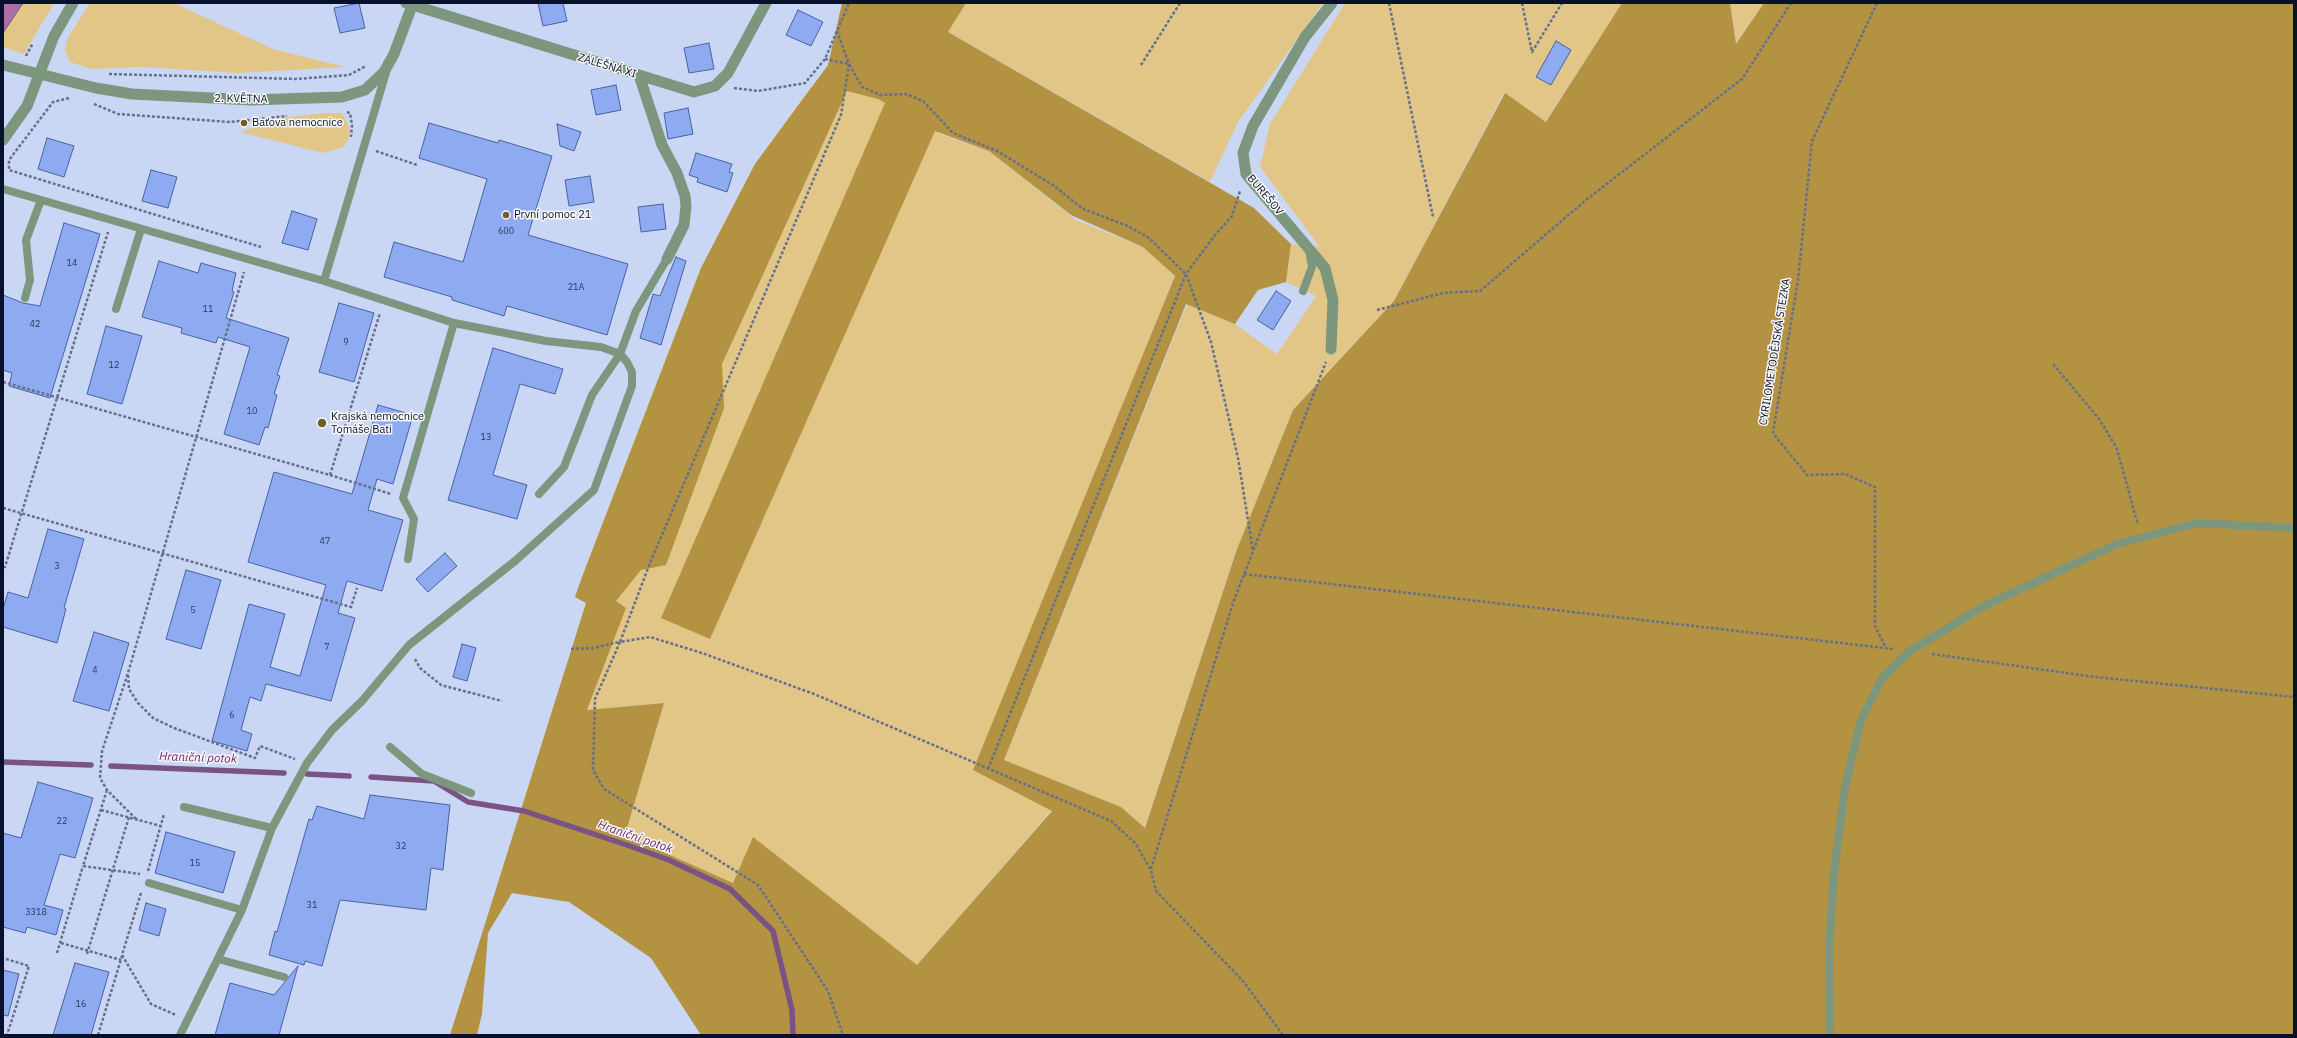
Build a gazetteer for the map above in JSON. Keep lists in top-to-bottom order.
{
  "streets": {
    "street": ["ZÁLEŠNÁ XI", "2. KVĚTNA", "BUREŠOV"],
    "path": ["CYRILOMETODĚJSKÁ STEZKA"]
  },
  "crossings": [
    ["ZÁLEŠNÁ XI", "2. KVĚTNA"]
  ],
  "water": ["Hraniční potok"],
  "places": ["Baťova nemocnice", "První pomoc 21", "Krajská nemocnice Tomáše Bati"],
  "house_numbers": [
    "600",
    "14",
    "21A",
    "11",
    "42",
    "9",
    "12",
    "10",
    "13",
    "47",
    "3",
    "5",
    "7",
    "4",
    "6",
    "22",
    "32",
    "15",
    "31",
    "3318",
    "16"
  ]
}
